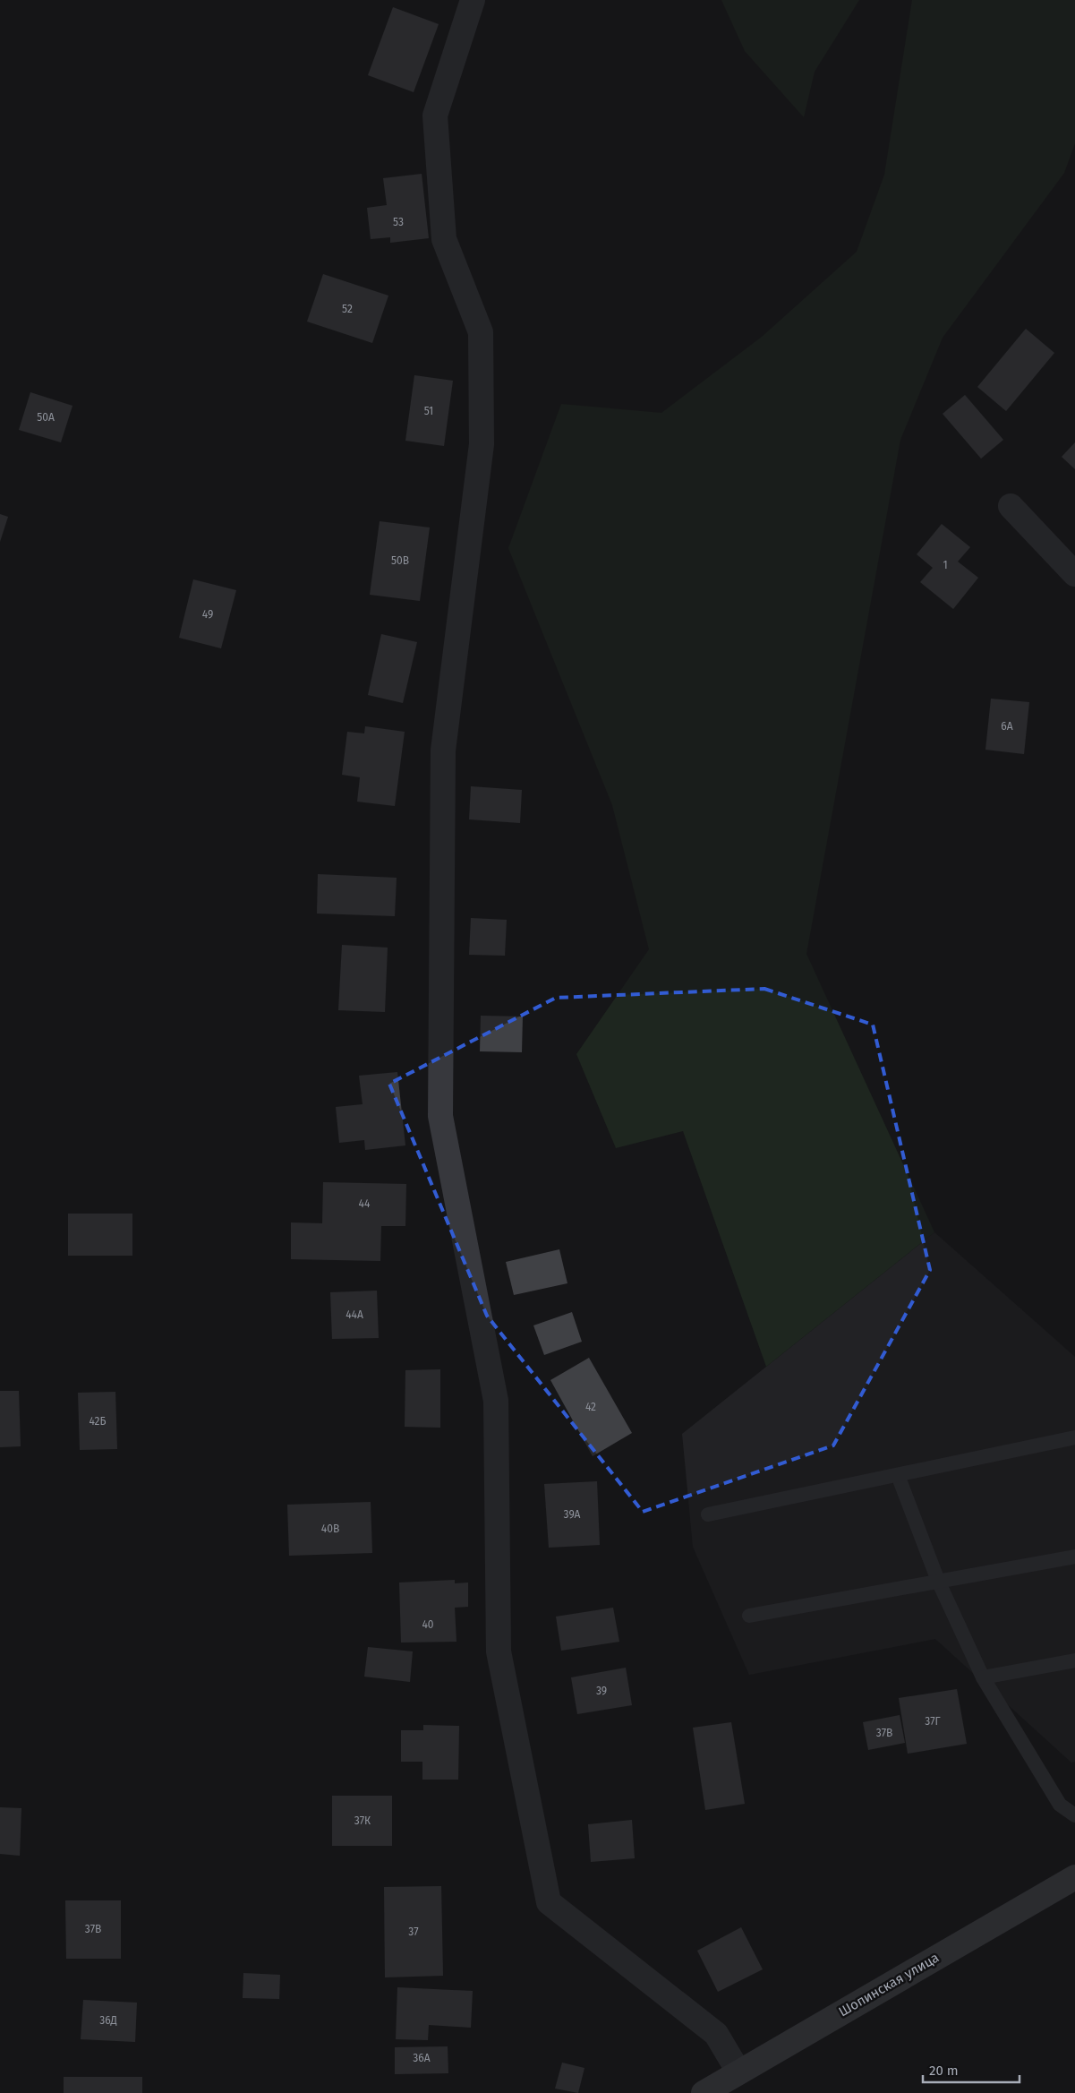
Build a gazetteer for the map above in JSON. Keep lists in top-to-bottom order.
{
  "streets": {
    "street": ["Шопинская улица"]
  },
  "house_numbers": [
    "53",
    "52",
    "51",
    "50А",
    "50В",
    "1",
    "49",
    "6А",
    "44",
    "44А",
    "42",
    "42Б",
    "39А",
    "40В",
    "40",
    "39",
    "37Г",
    "37В",
    "37К",
    "37В",
    "37",
    "36Д",
    "36А"
  ],
  "scale_bar": "20 m"
}
